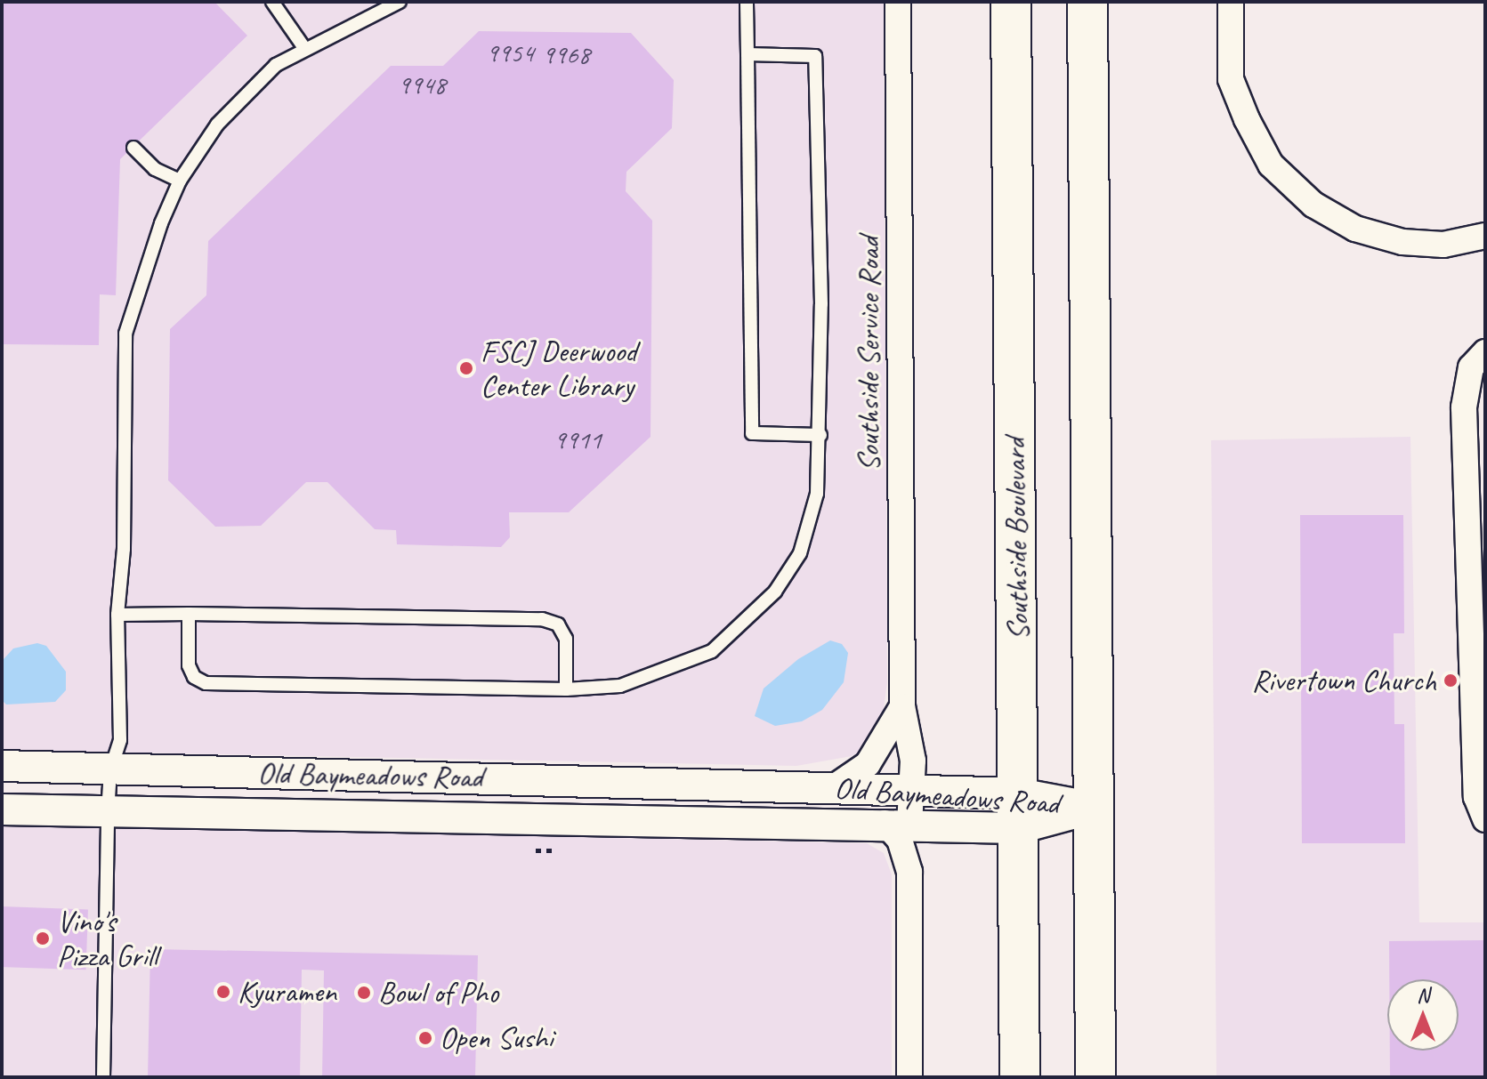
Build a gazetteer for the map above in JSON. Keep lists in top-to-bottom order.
{
  "streets": {
    "highway": ["Southside Boulevard"],
    "street": ["Southside Service Road", "Old Baymeadows Road"]
  },
  "crossings": [
    ["Southside Service Road", "Old Baymeadows Road"],
    ["Southside Boulevard", "Old Baymeadows Road"]
  ],
  "places": [
    "FSCJ Deerwood Center Library",
    "Rivertown Church",
    "Vino's Pizza Grill",
    "Kyuramen",
    "Bowl of Pho",
    "Open Sushi"
  ],
  "house_numbers": [
    "9954",
    "9968",
    "9948",
    "9911"
  ],
  "north": "top"
}
